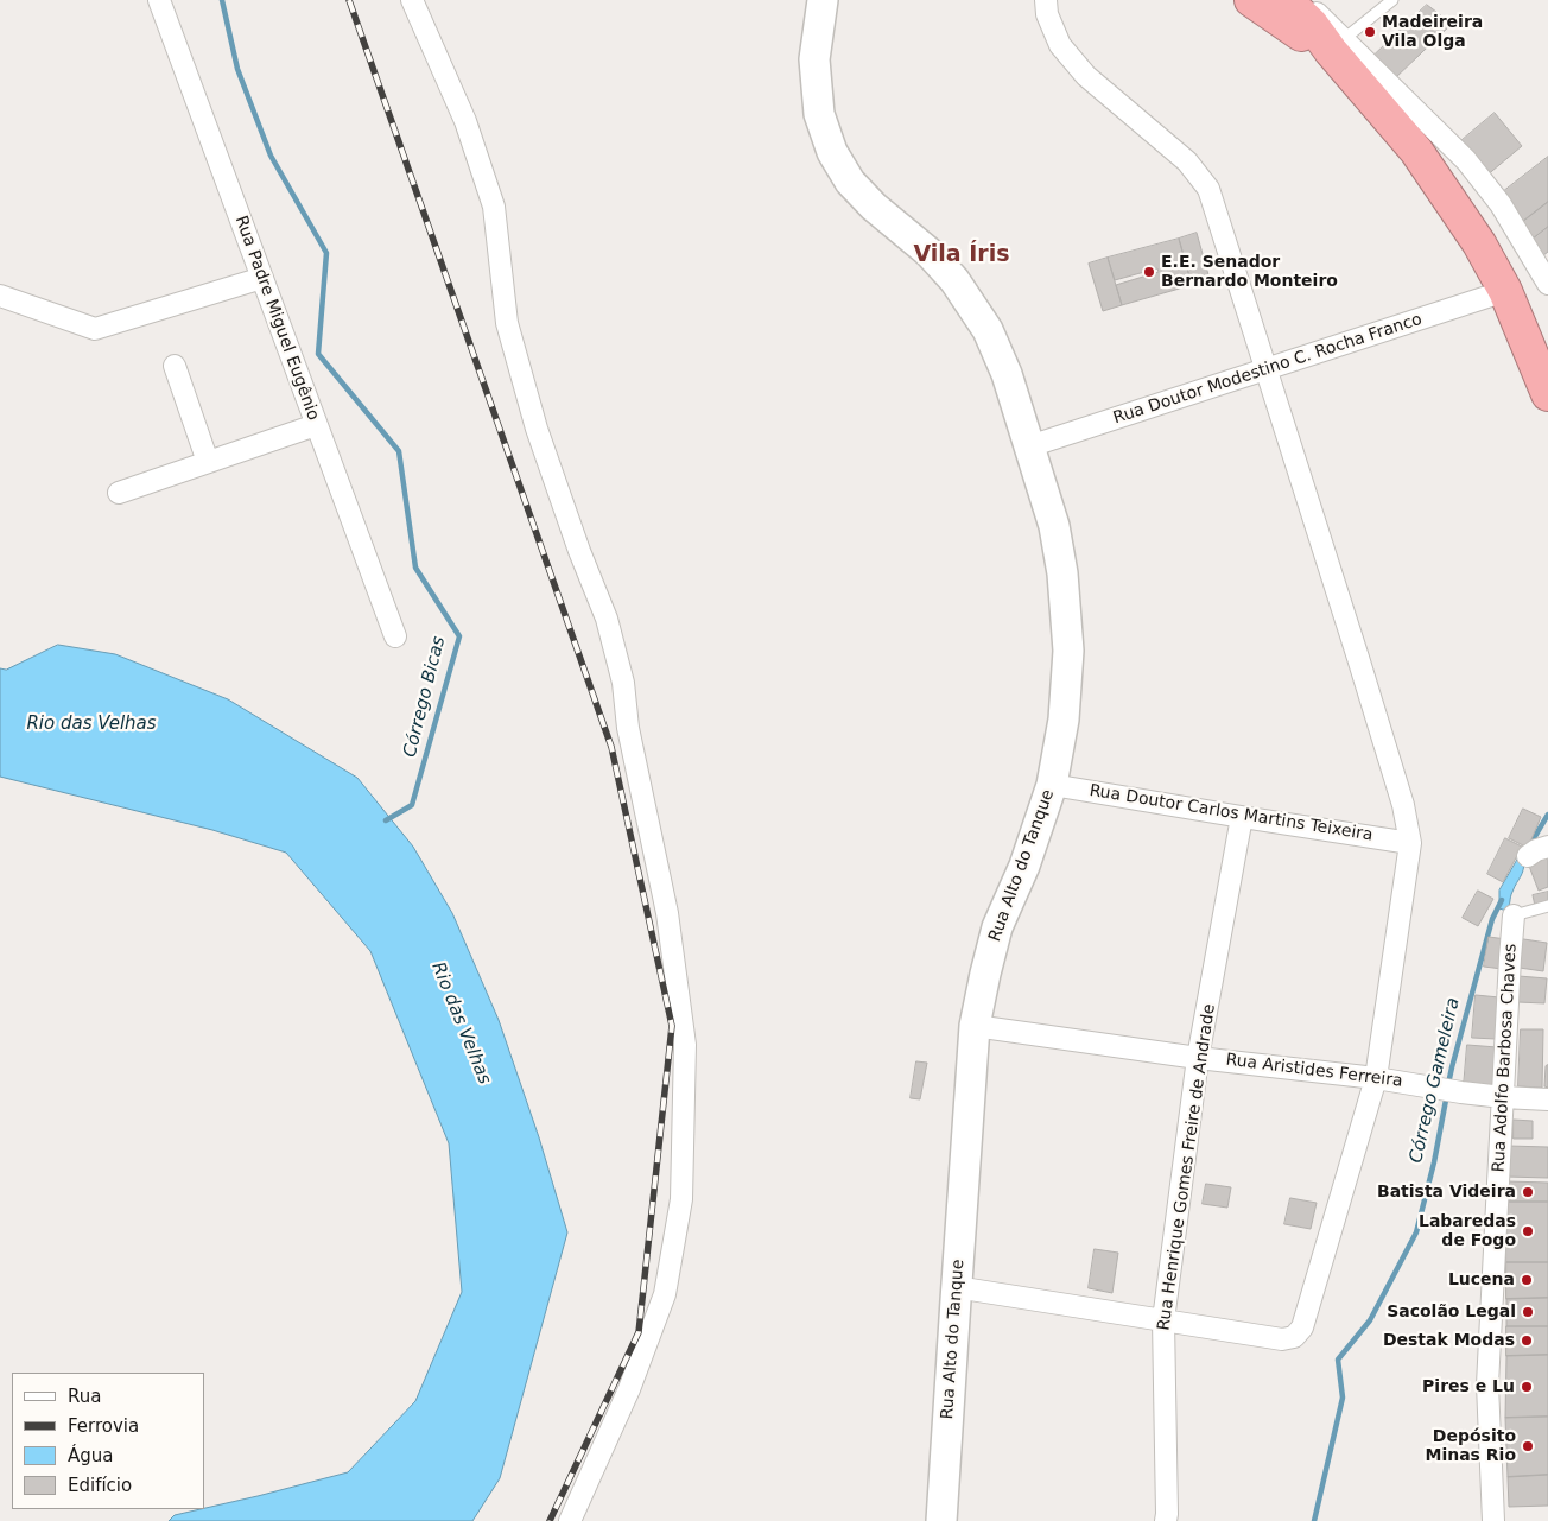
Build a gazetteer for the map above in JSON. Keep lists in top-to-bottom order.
{
  "streets": {
    "main road": ["Rua Alto do Tanque"],
    "street": [
      "Rua Padre Miguel Eugênio",
      "Rua Doutor Modestino C. Rocha Franco",
      "Rua Doutor Carlos Martins Teixeira",
      "Rua Adolfo Barbosa Chaves",
      "Rua Aristides Ferreira",
      "Rua Henrique Gomes Freire de Andrade"
    ]
  },
  "crossings": [
    ["Rua Doutor Modestino C. Rocha Franco", "Rua Alto do Tanque"],
    ["Rua Doutor Carlos Martins Teixeira", "Rua Alto do Tanque"],
    ["Rua Doutor Carlos Martins Teixeira", "Rua Henrique Gomes Freire de Andrade"],
    ["Rua Alto do Tanque", "Rua Aristides Ferreira"],
    ["Rua Adolfo Barbosa Chaves", "Rua Aristides Ferreira"],
    ["Rua Aristides Ferreira", "Rua Henrique Gomes Freire de Andrade"]
  ],
  "districts": ["Vila Íris"],
  "water": ["Córrego Bicas", "Rio das Velhas", "Córrego Gameleira"],
  "places": [
    "Madeireira Vila Olga",
    "E.E. Senador Bernardo Monteiro",
    "Batista Videira",
    "Labaredas de Fogo",
    "Lucena",
    "Sacolão Legal",
    "Destak Modas",
    "Pires e Lu",
    "Depósito Minas Rio"
  ],
  "legend": [
    "Rua",
    "Ferrovia",
    "Água",
    "Edifício"
  ]
}
